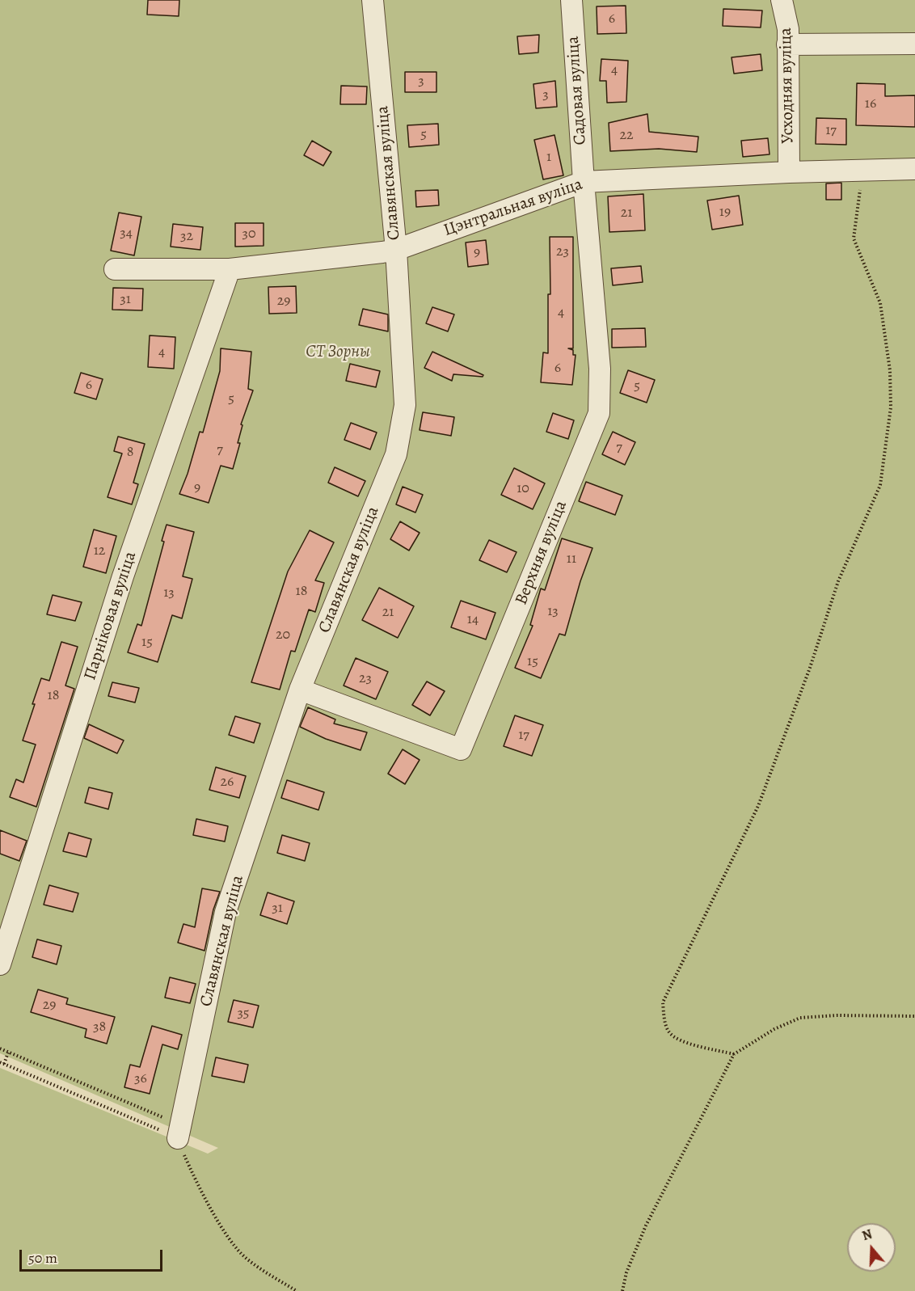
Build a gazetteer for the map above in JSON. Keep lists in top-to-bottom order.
{
  "streets": {
    "street": [
      "Усходняя вуліца",
      "Садовая вуліца",
      "Славянская вуліца",
      "Цэнтральная вуліца",
      "Верхняя вуліца",
      "Парніковая вуліца"
    ]
  },
  "crossings": [
    ["Усходняя вуліца", "Цэнтральная вуліца"],
    ["Садовая вуліца", "Цэнтральная вуліца"],
    ["Садовая вуліца", "Верхняя вуліца"],
    ["Славянская вуліца", "Цэнтральная вуліца"],
    ["Славянская вуліца", "Верхняя вуліца"],
    ["Цэнтральная вуліца", "Верхняя вуліца"],
    ["Цэнтральная вуліца", "Парніковая вуліца"]
  ],
  "parks": ["СТ Зорны"],
  "house_numbers": [
    "6",
    "4",
    "3",
    "3",
    "16",
    "17",
    "5",
    "22",
    "1",
    "19",
    "21",
    "34",
    "30",
    "32",
    "23",
    "9",
    "31",
    "29",
    "4",
    "4",
    "6",
    "6",
    "5",
    "5",
    "7",
    "7",
    "8",
    "9",
    "10",
    "12",
    "11",
    "18",
    "13",
    "13",
    "21",
    "14",
    "20",
    "15",
    "15",
    "23",
    "18",
    "17",
    "26",
    "31",
    "29",
    "35",
    "38",
    "36"
  ],
  "scale_bar": "50 m",
  "north": "top"
}
